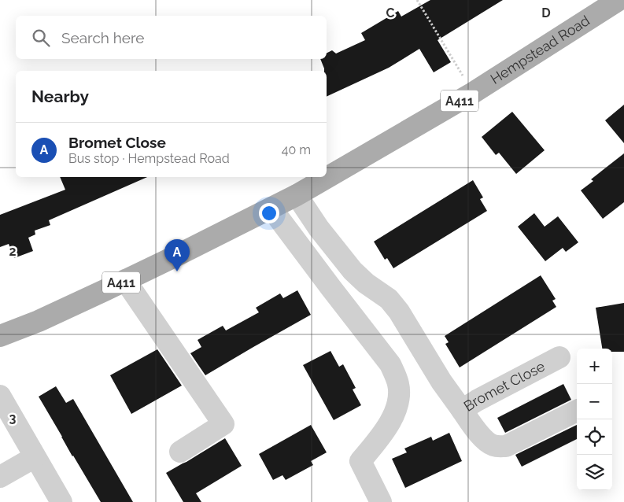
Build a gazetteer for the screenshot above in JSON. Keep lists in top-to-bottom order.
{
  "streets": {
    "main road": ["Hempstead Road", "A411"],
    "street": ["Bromet Close"]
  },
  "crossings": [
    ["Hempstead Road", "Bromet Close"]
  ],
  "page": {
    "search": "Search here",
    "heading": "Nearby",
    "list": [
      {
        "mark": "A",
        "name": "Bromet Close",
        "note": "Bus stop · Hempstead Road",
        "value": "40 m"
      }
    ],
    "pins": "A",
    "map_buttons": ["+", "−"]
  },
  "grid": {
    "columns": ["C", "D"],
    "rows": ["2", "3"]
  }
}
